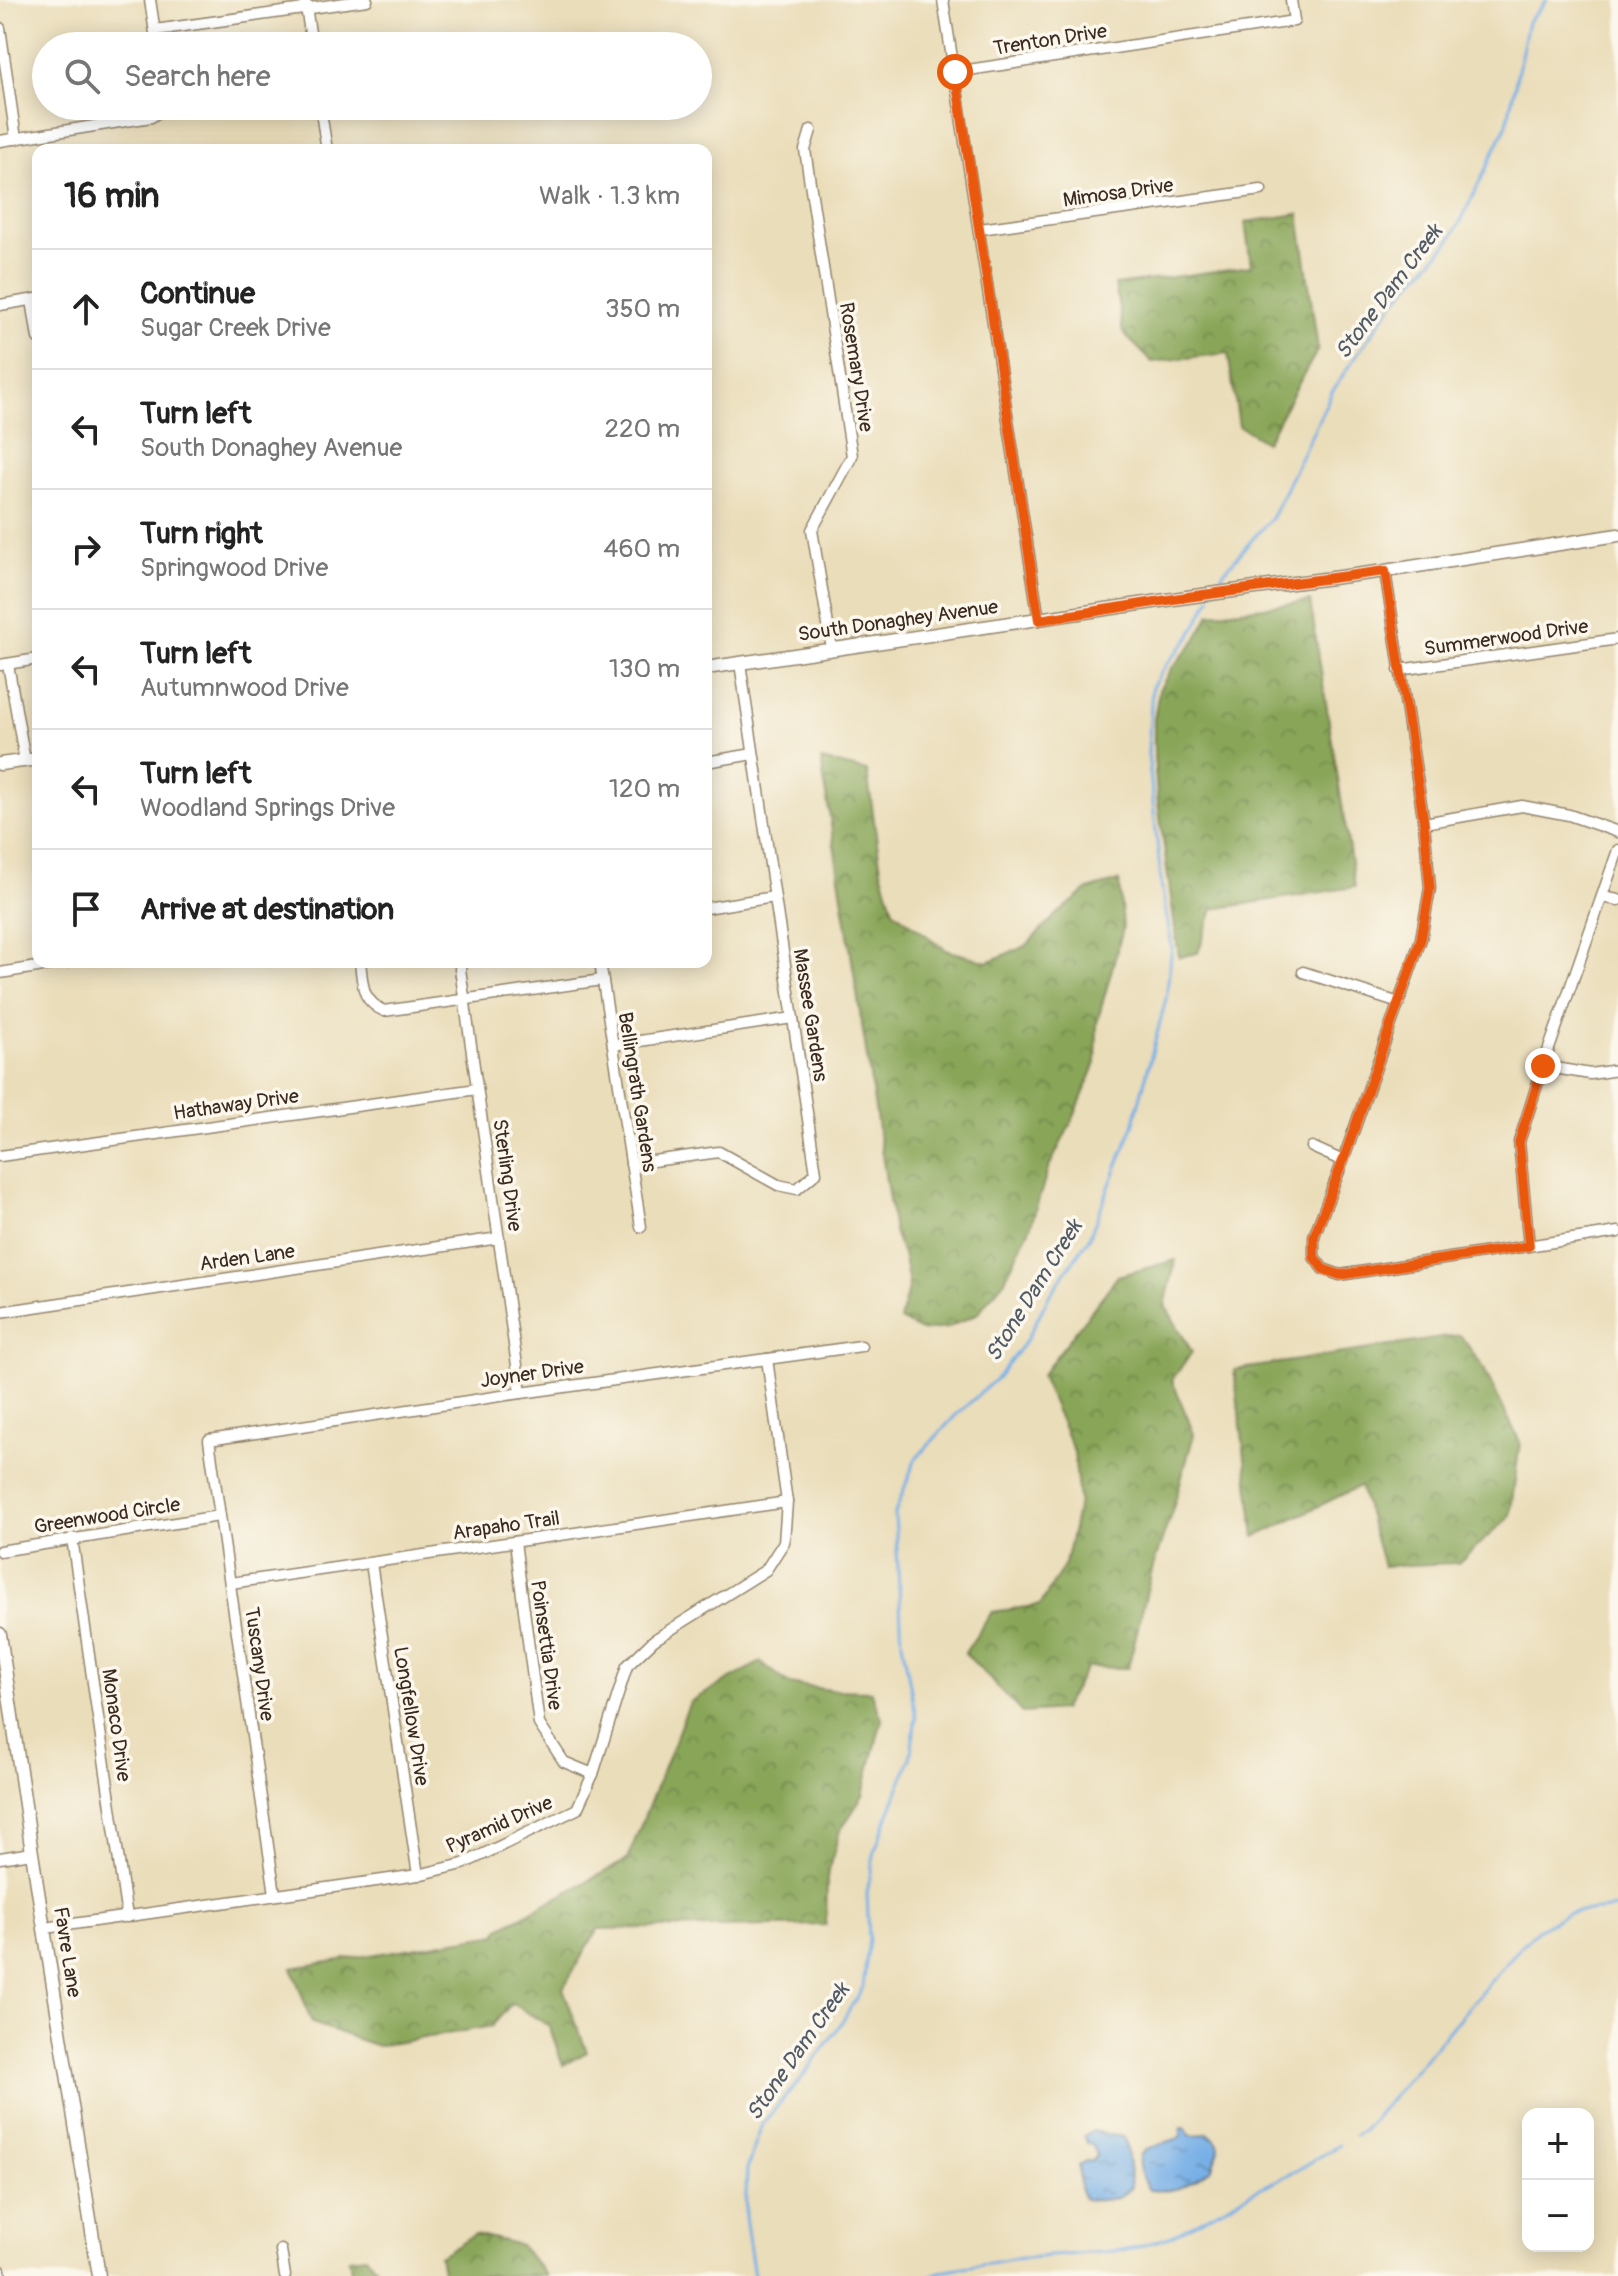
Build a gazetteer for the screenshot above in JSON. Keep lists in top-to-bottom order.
{
  "streets": {
    "street": [
      "Trenton Drive",
      "Mimosa Drive",
      "Rosemary Drive",
      "South Donaghey Avenue",
      "Summerwood Drive",
      "Massee Gardens",
      "Bellingrath Gardens",
      "Hathaway Drive",
      "Sterling Drive",
      "Arden Lane",
      "Joyner Drive",
      "Greenwood Circle",
      "Arapaho Trail",
      "Poinsettia Drive",
      "Tuscany Drive",
      "Longfellow Drive",
      "Monaco Drive",
      "Pyramid Drive",
      "Favre Lane"
    ]
  },
  "crossings": [
    ["Rosemary Drive", "South Donaghey Avenue"],
    ["South Donaghey Avenue", "Massee Gardens"],
    ["Massee Gardens", "Bellingrath Gardens"],
    ["Hathaway Drive", "Sterling Drive"],
    ["Sterling Drive", "Arden Lane"],
    ["Sterling Drive", "Joyner Drive"],
    ["Joyner Drive", "Tuscany Drive"],
    ["Joyner Drive", "Pyramid Drive"],
    ["Greenwood Circle", "Tuscany Drive"],
    ["Greenwood Circle", "Monaco Drive"],
    ["Arapaho Trail", "Poinsettia Drive"],
    ["Arapaho Trail", "Tuscany Drive"],
    ["Arapaho Trail", "Longfellow Drive"],
    ["Arapaho Trail", "Pyramid Drive"],
    ["Poinsettia Drive", "Pyramid Drive"],
    ["Tuscany Drive", "Pyramid Drive"],
    ["Longfellow Drive", "Pyramid Drive"],
    ["Monaco Drive", "Pyramid Drive"],
    ["Pyramid Drive", "Favre Lane"]
  ],
  "water": ["Stone Dam Creek"],
  "page": {
    "search": "Search here",
    "heading": ["16 min", "Walk · 1.3 km"],
    "list": [
      ["Continue", "Sugar Creek Drive", "350 m"],
      ["Turn left", "South Donaghey Avenue", "220 m"],
      ["Turn right", "Springwood Drive", "460 m"],
      ["Turn left", "Autumnwood Drive", "130 m"],
      ["Turn left", "Woodland Springs Drive", "120 m"],
      "Arrive at destination"
    ],
    "map_buttons": ["+", "−"]
  }
}
